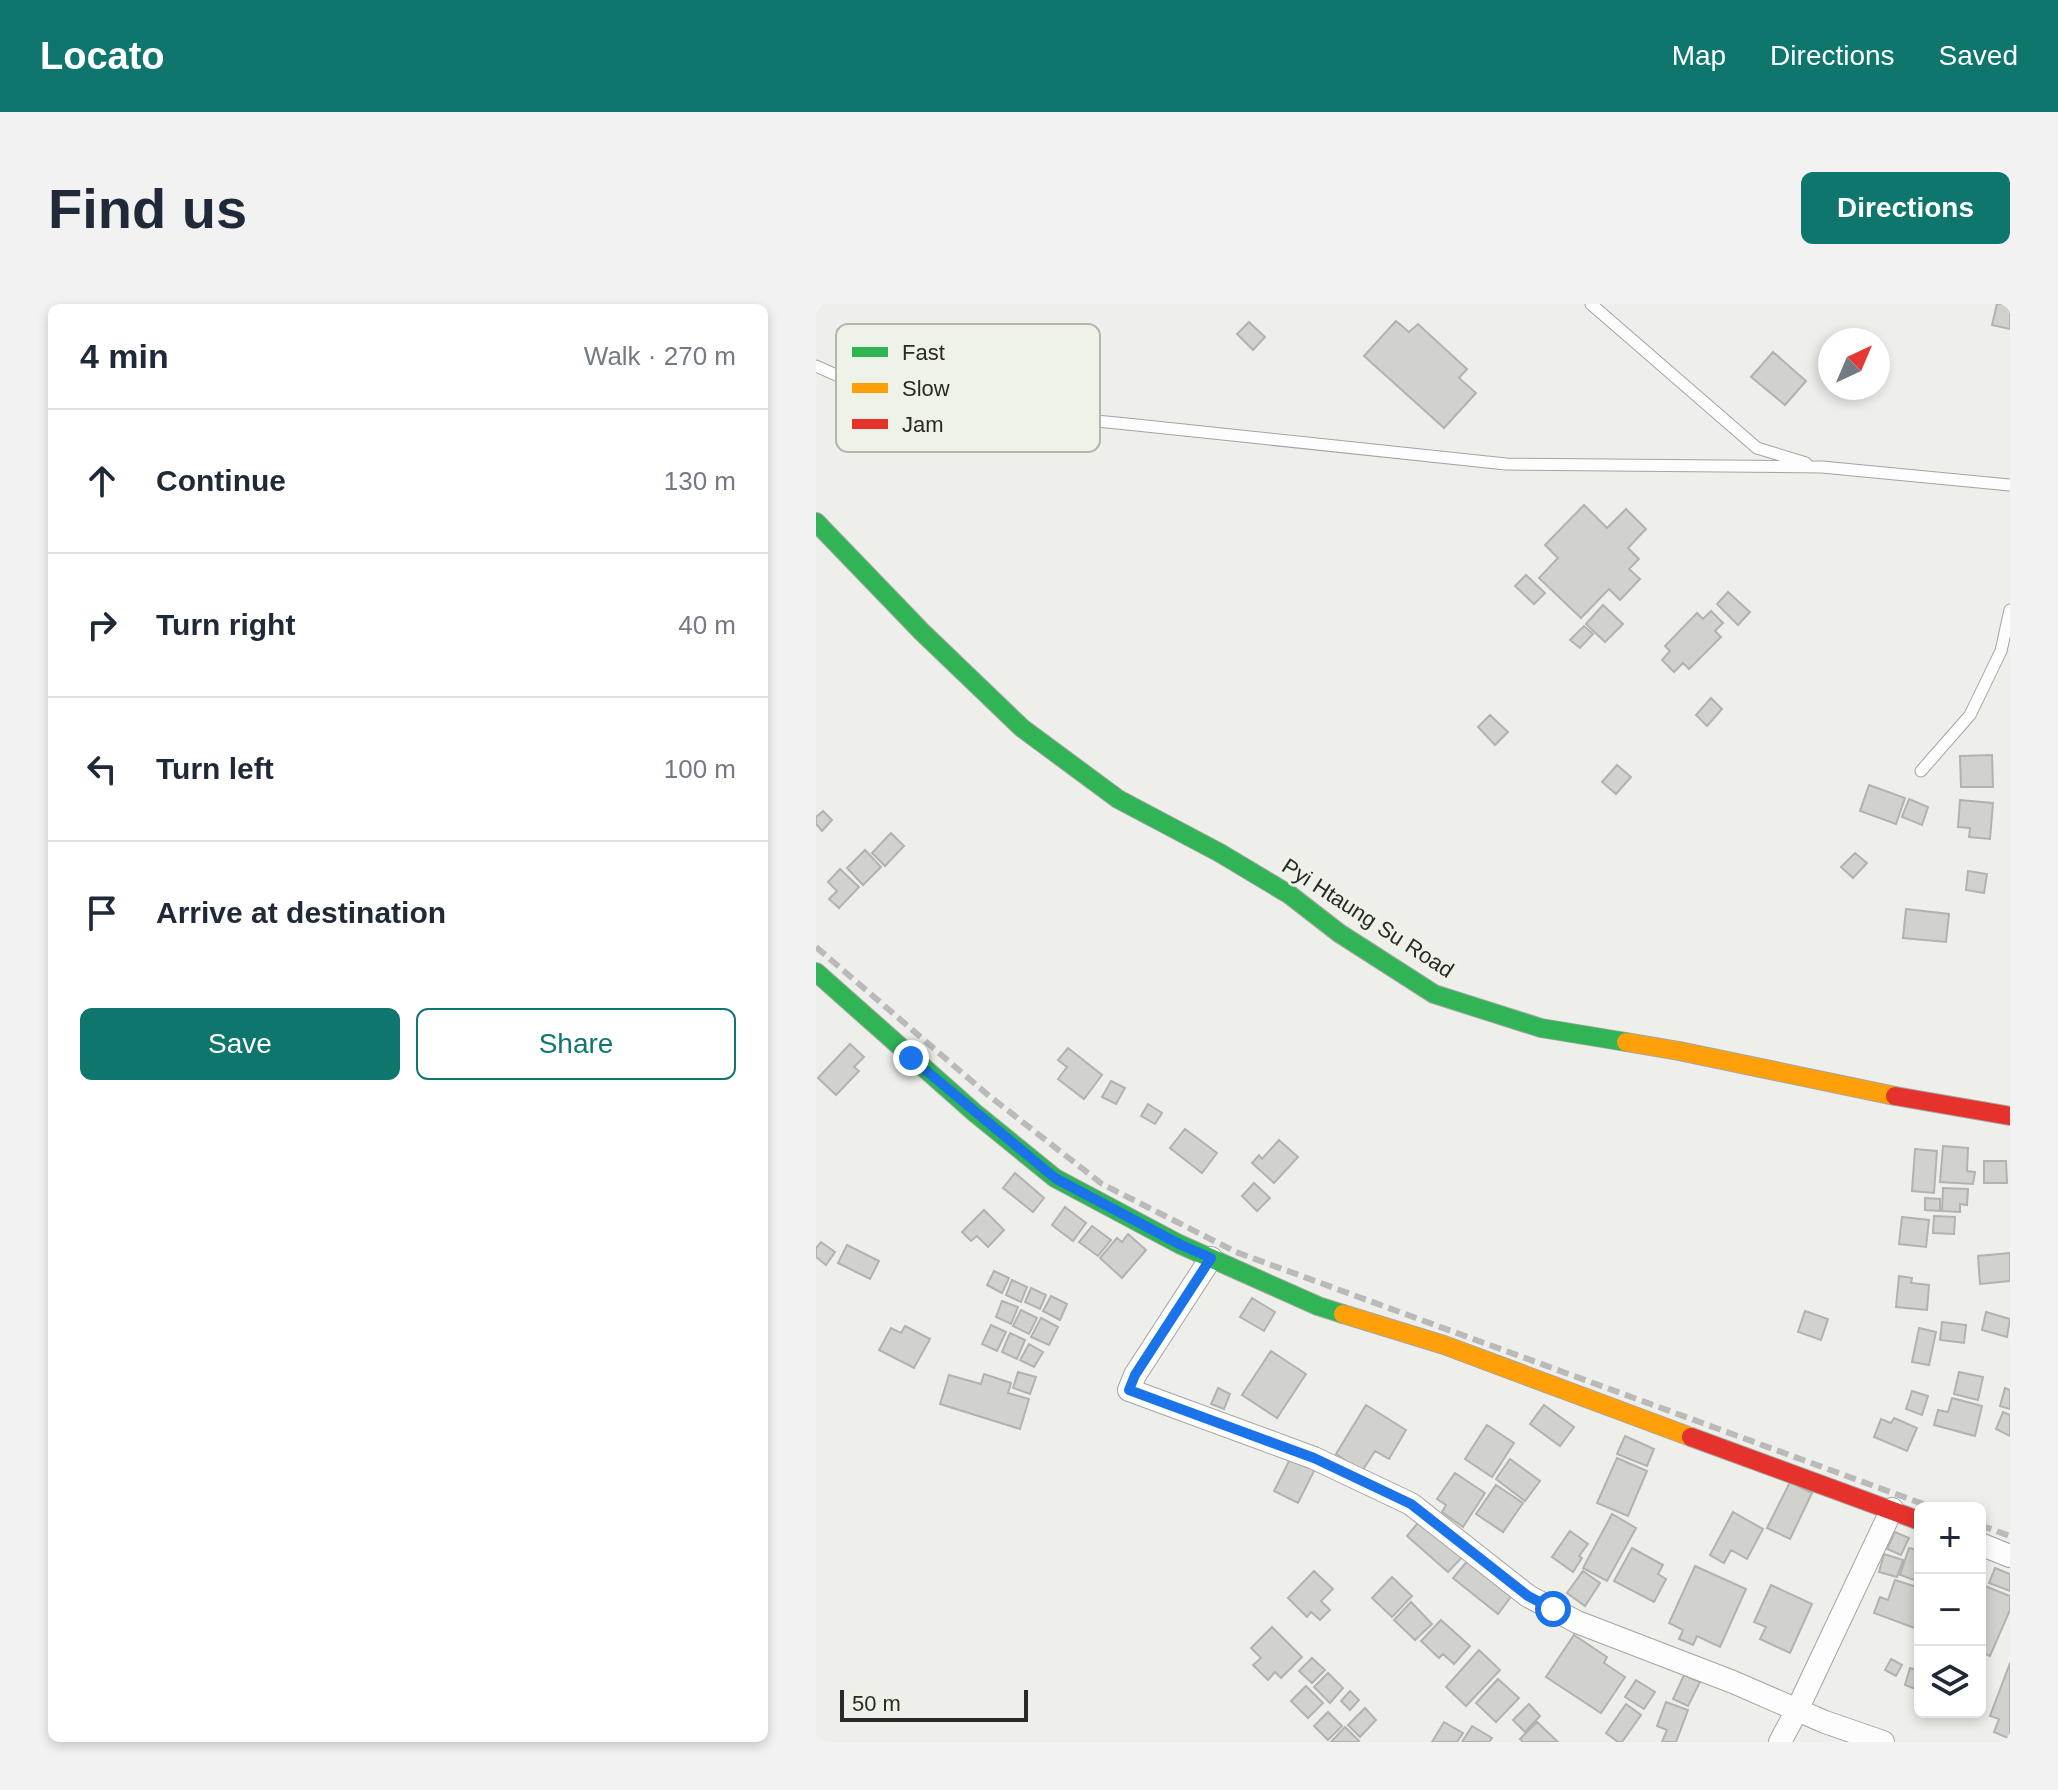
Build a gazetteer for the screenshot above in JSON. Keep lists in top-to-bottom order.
{
  "streets": {
    "main road": ["Pyi Htaung Su Road"]
  },
  "legend": ["Fast", "Slow", "Jam"],
  "scale_bar": "50 m",
  "north": "top right",
  "page": {
    "header": "Locato",
    "nav": ["Map", "Directions", "Saved"],
    "buttons": [
      "Directions",
      ["Save", "Share"]
    ],
    "title": "Find us",
    "heading": ["4 min", "Walk · 270 m"],
    "list": [
      ["Continue", "130 m"],
      ["Turn right", "40 m"],
      ["Turn left", "100 m"],
      "Arrive at destination"
    ],
    "map_buttons": ["+", "−"],
    "scale": "50 m"
  }
}
